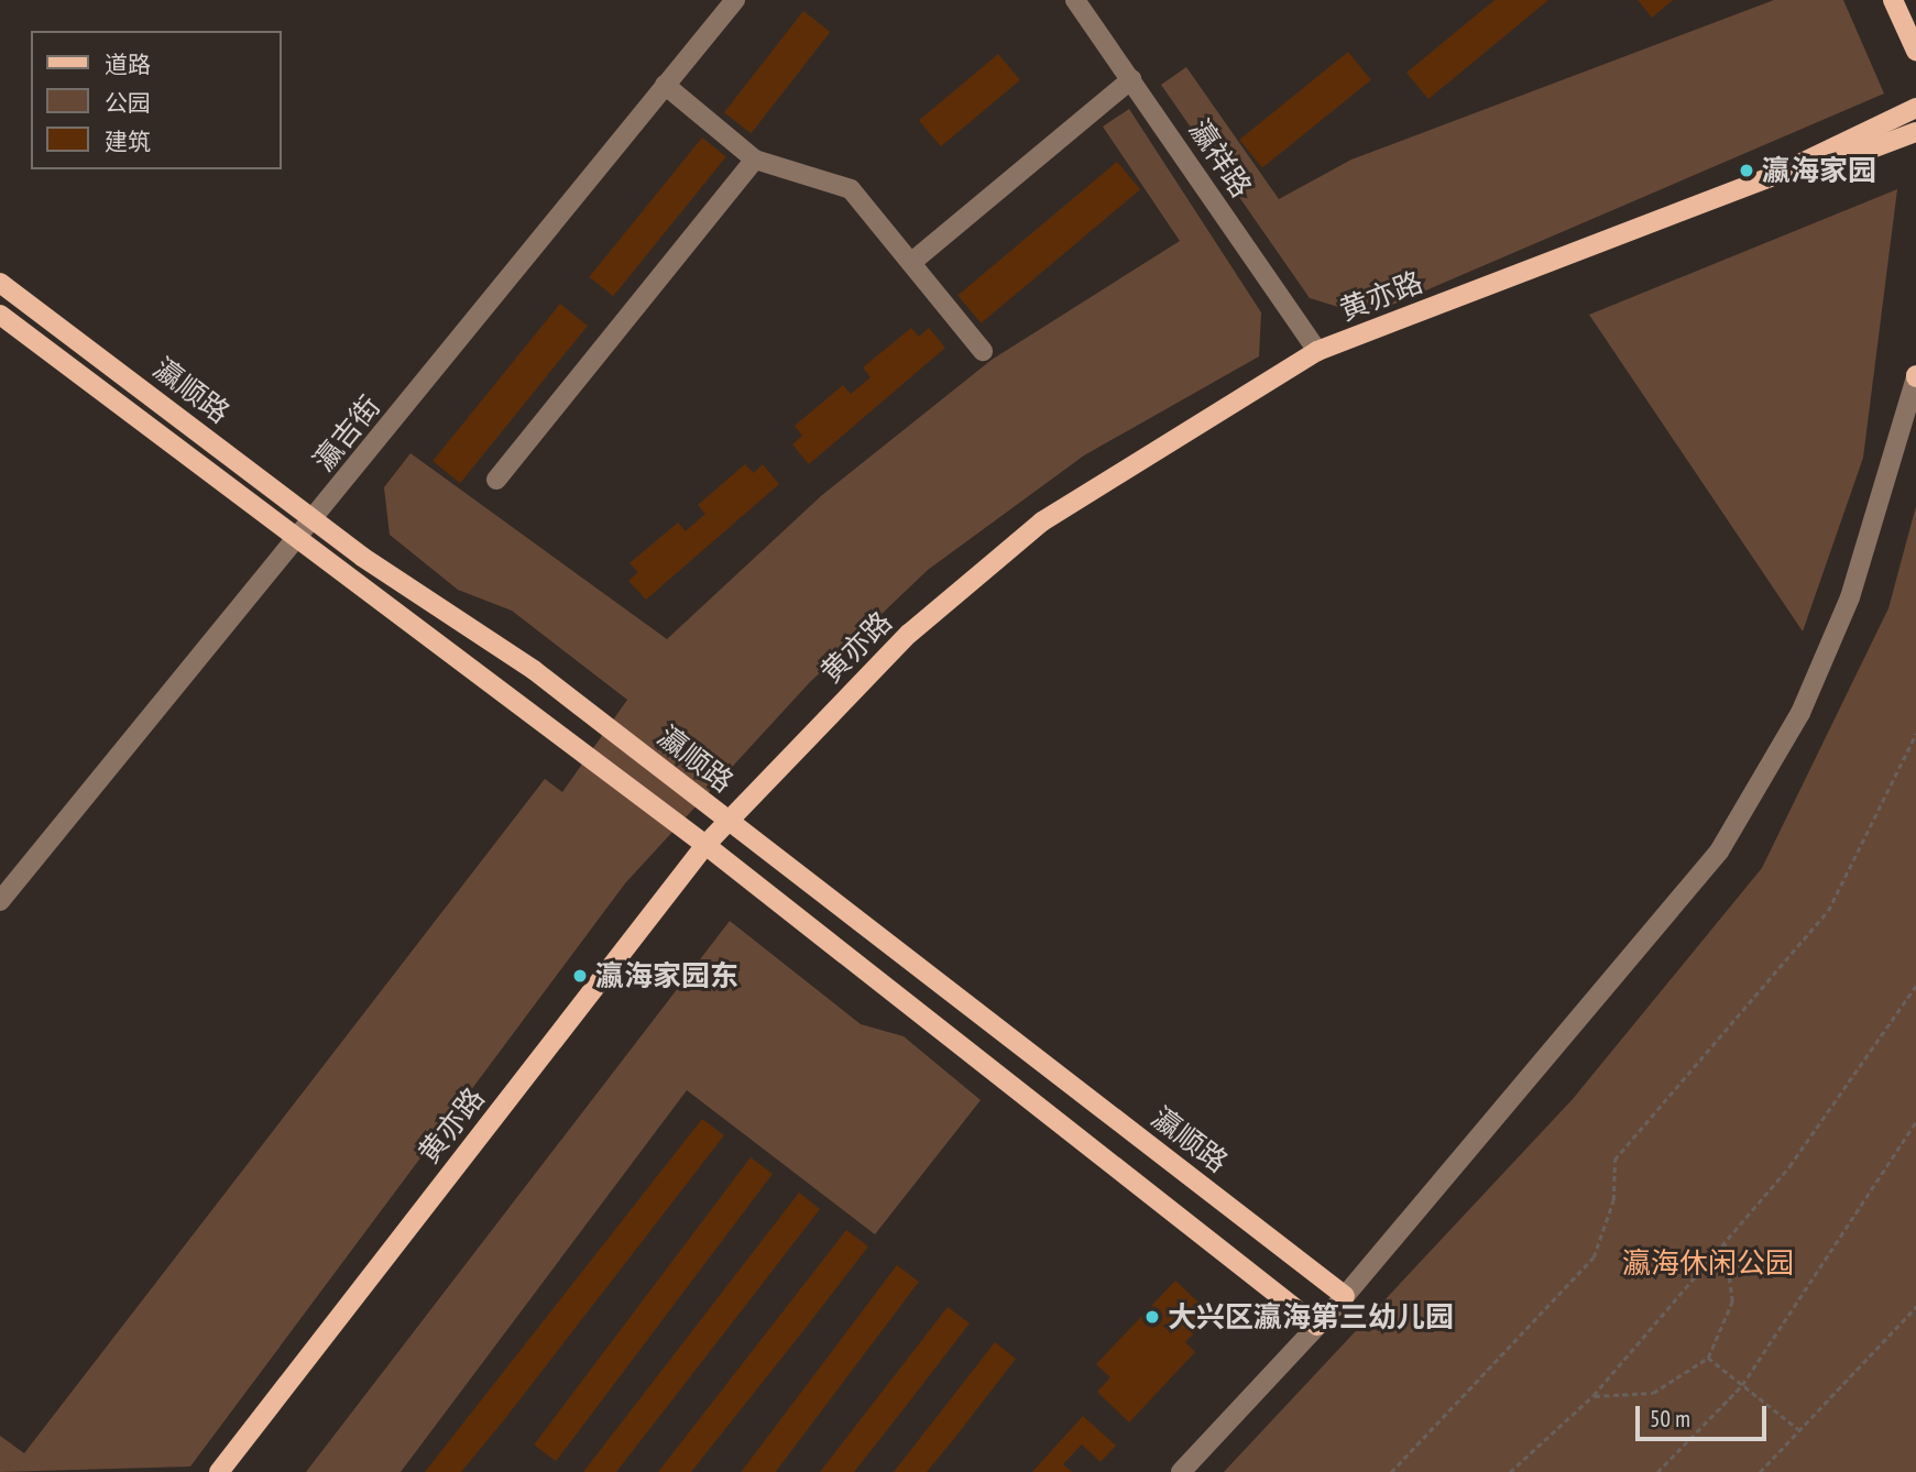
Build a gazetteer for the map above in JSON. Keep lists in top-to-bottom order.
{
  "streets": {
    "main road": ["黄亦路", "瀛顺路"],
    "street": ["瀛祥路", "瀛吉街"]
  },
  "crossings": [
    ["瀛祥路", "黄亦路"],
    ["黄亦路", "瀛顺路"],
    ["瀛顺路", "瀛吉街"]
  ],
  "parks": ["瀛海休闲公园"],
  "places": ["瀛海家园", "瀛海家园东", "大兴区瀛海第三幼儿园"],
  "legend": ["道路", "公园", "建筑"],
  "scale_bar": "50 m"
}
